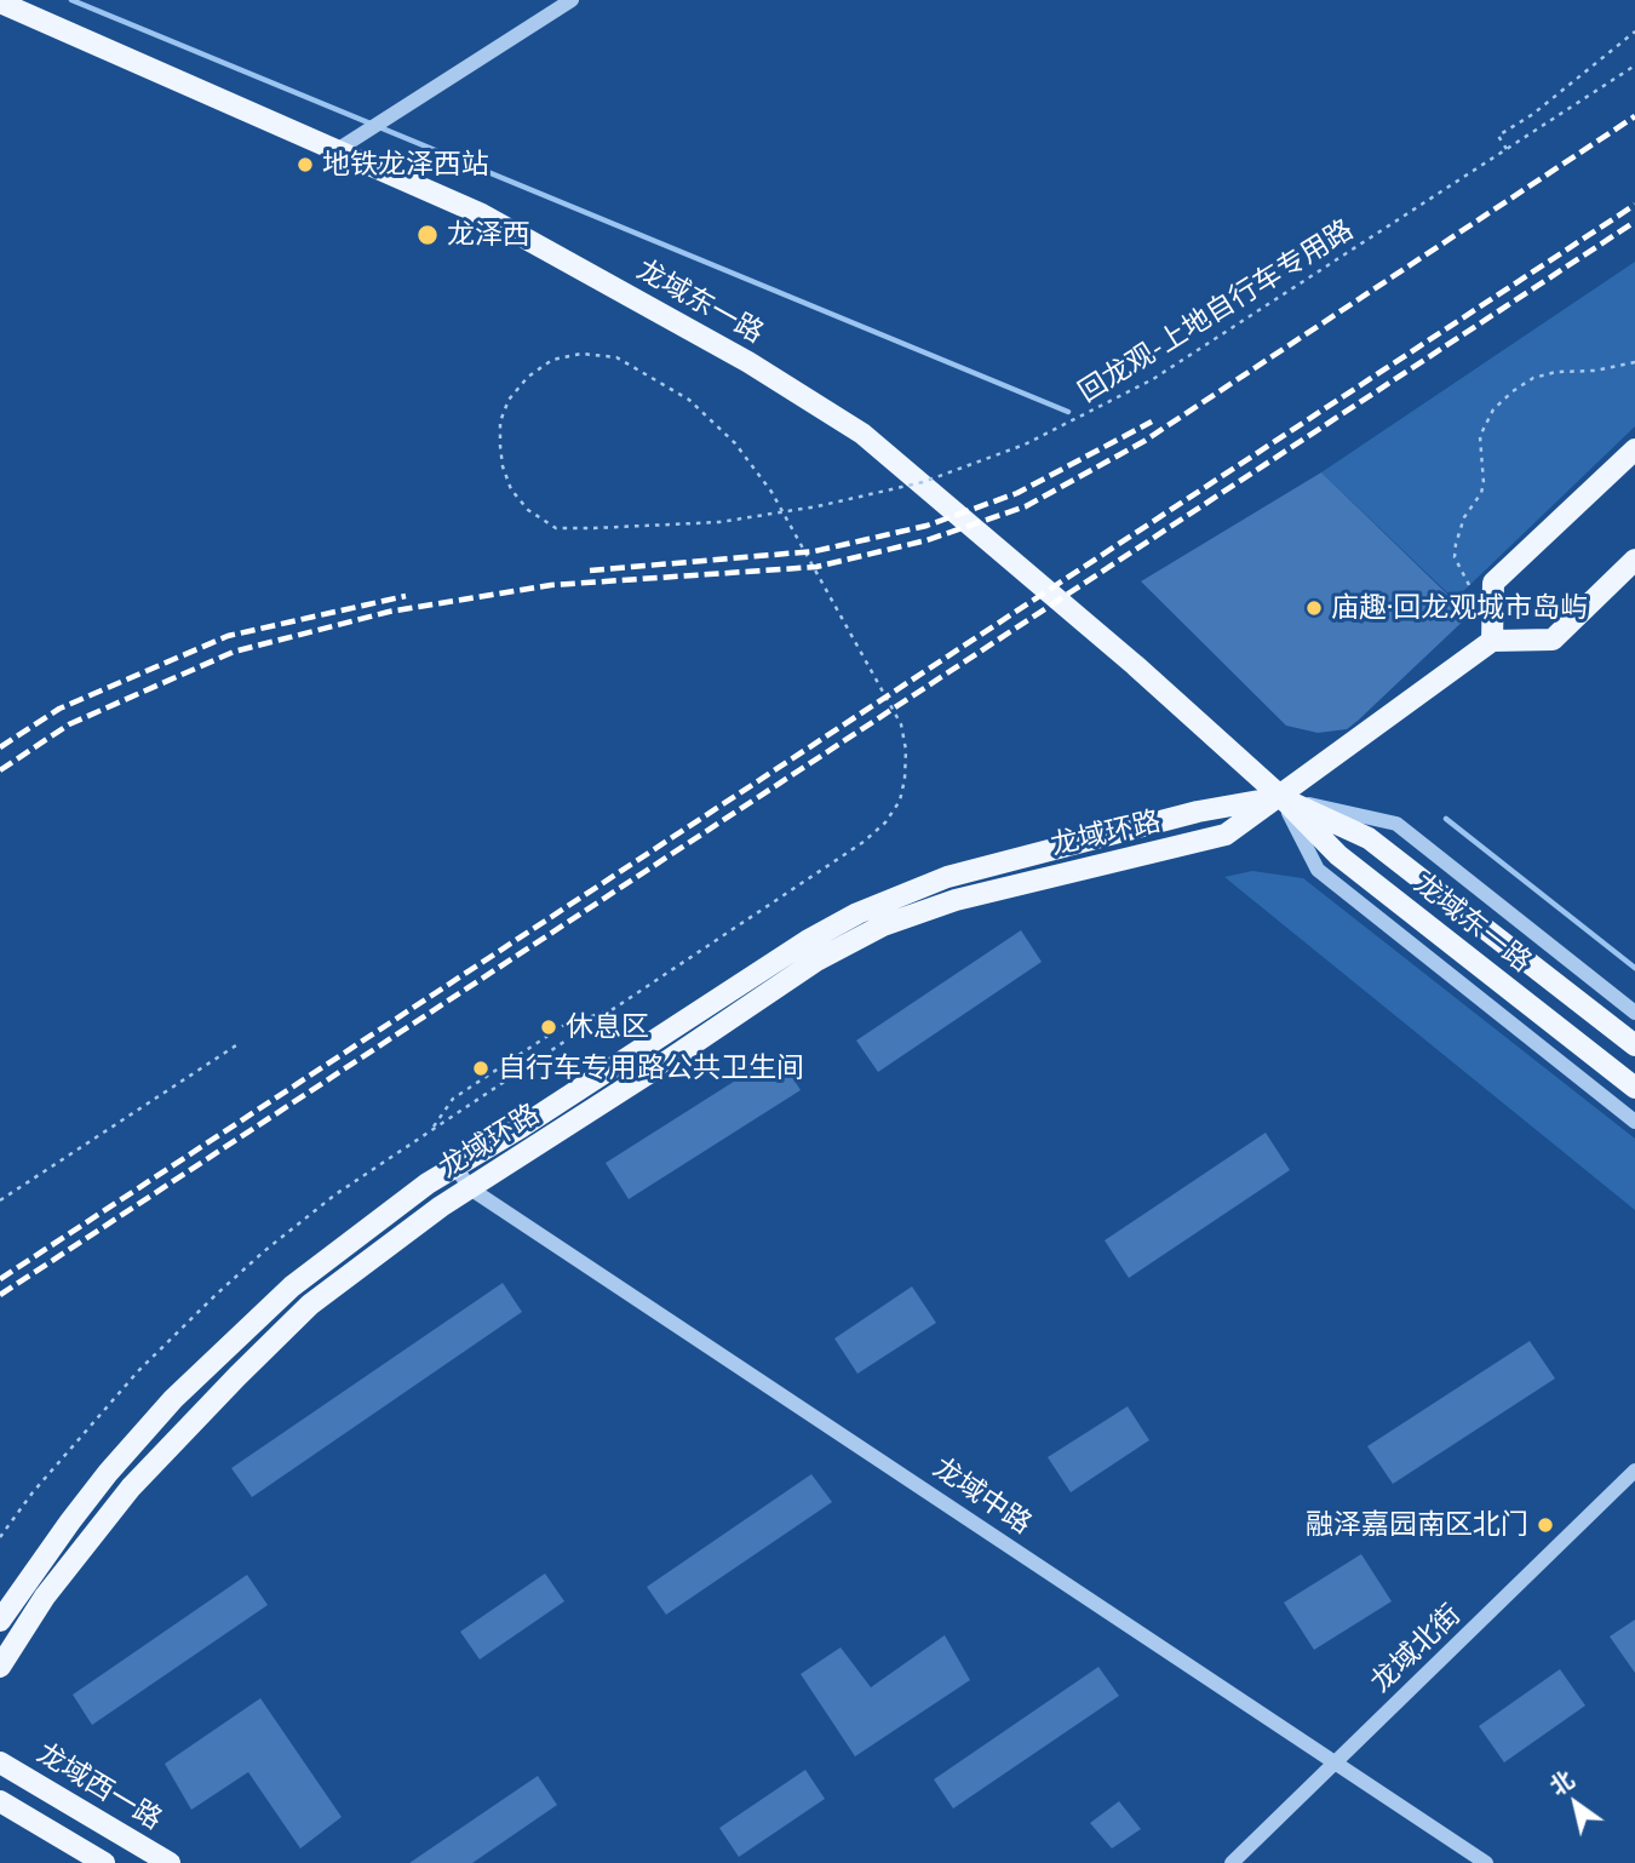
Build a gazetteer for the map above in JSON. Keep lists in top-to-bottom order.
{
  "streets": {
    "main road": ["龙域东一路", "龙域环路", "龙域西一路"],
    "street": ["龙域中路", "龙域北街"],
    "path": ["回龙观-上地自行车专用路"]
  },
  "crossings": [
    ["龙域东一路", "龙域环路"],
    ["龙域环路", "龙域中路"],
    ["龙域中路", "龙域北街"]
  ],
  "places": [
    "地铁龙泽西站",
    "龙泽西",
    "庙趣·回龙观城市岛屿",
    "休息区",
    "自行车专用路公共卫生间",
    "融泽嘉园南区北门"
  ],
  "north": "top left"
}
